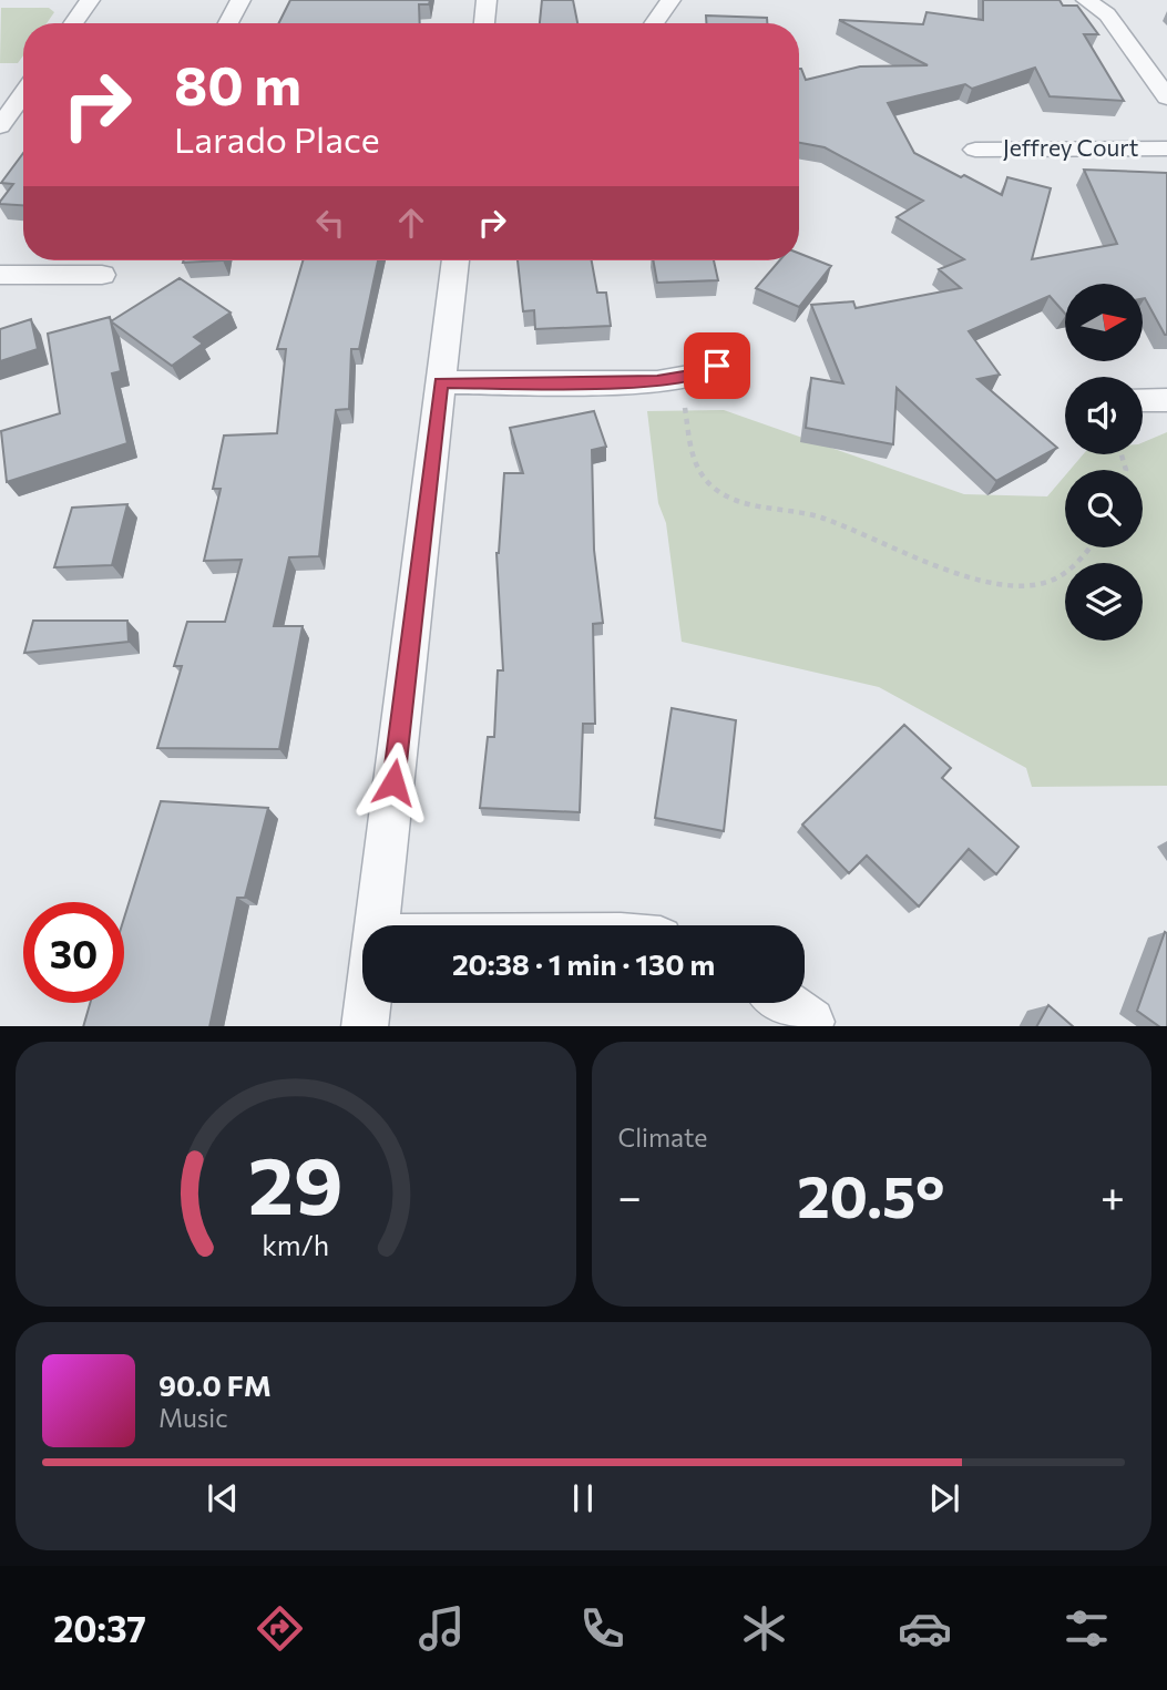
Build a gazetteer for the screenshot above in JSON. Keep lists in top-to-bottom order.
{
  "streets": {
    "street": ["Jeffrey Court"]
  },
  "north": "right",
  "page": {
    "turn": ["80 m", "Larado Place"],
    "limit": "30",
    "trip": "20:38 · 1 min · 130 m",
    "tile": "Climate",
    "heat": ["−", "20.5°", "+"],
    "song": ["90.0 FM", "Music"],
    "tabs": "20:37",
    "gauge": ["29", "km/h"]
  }
}
